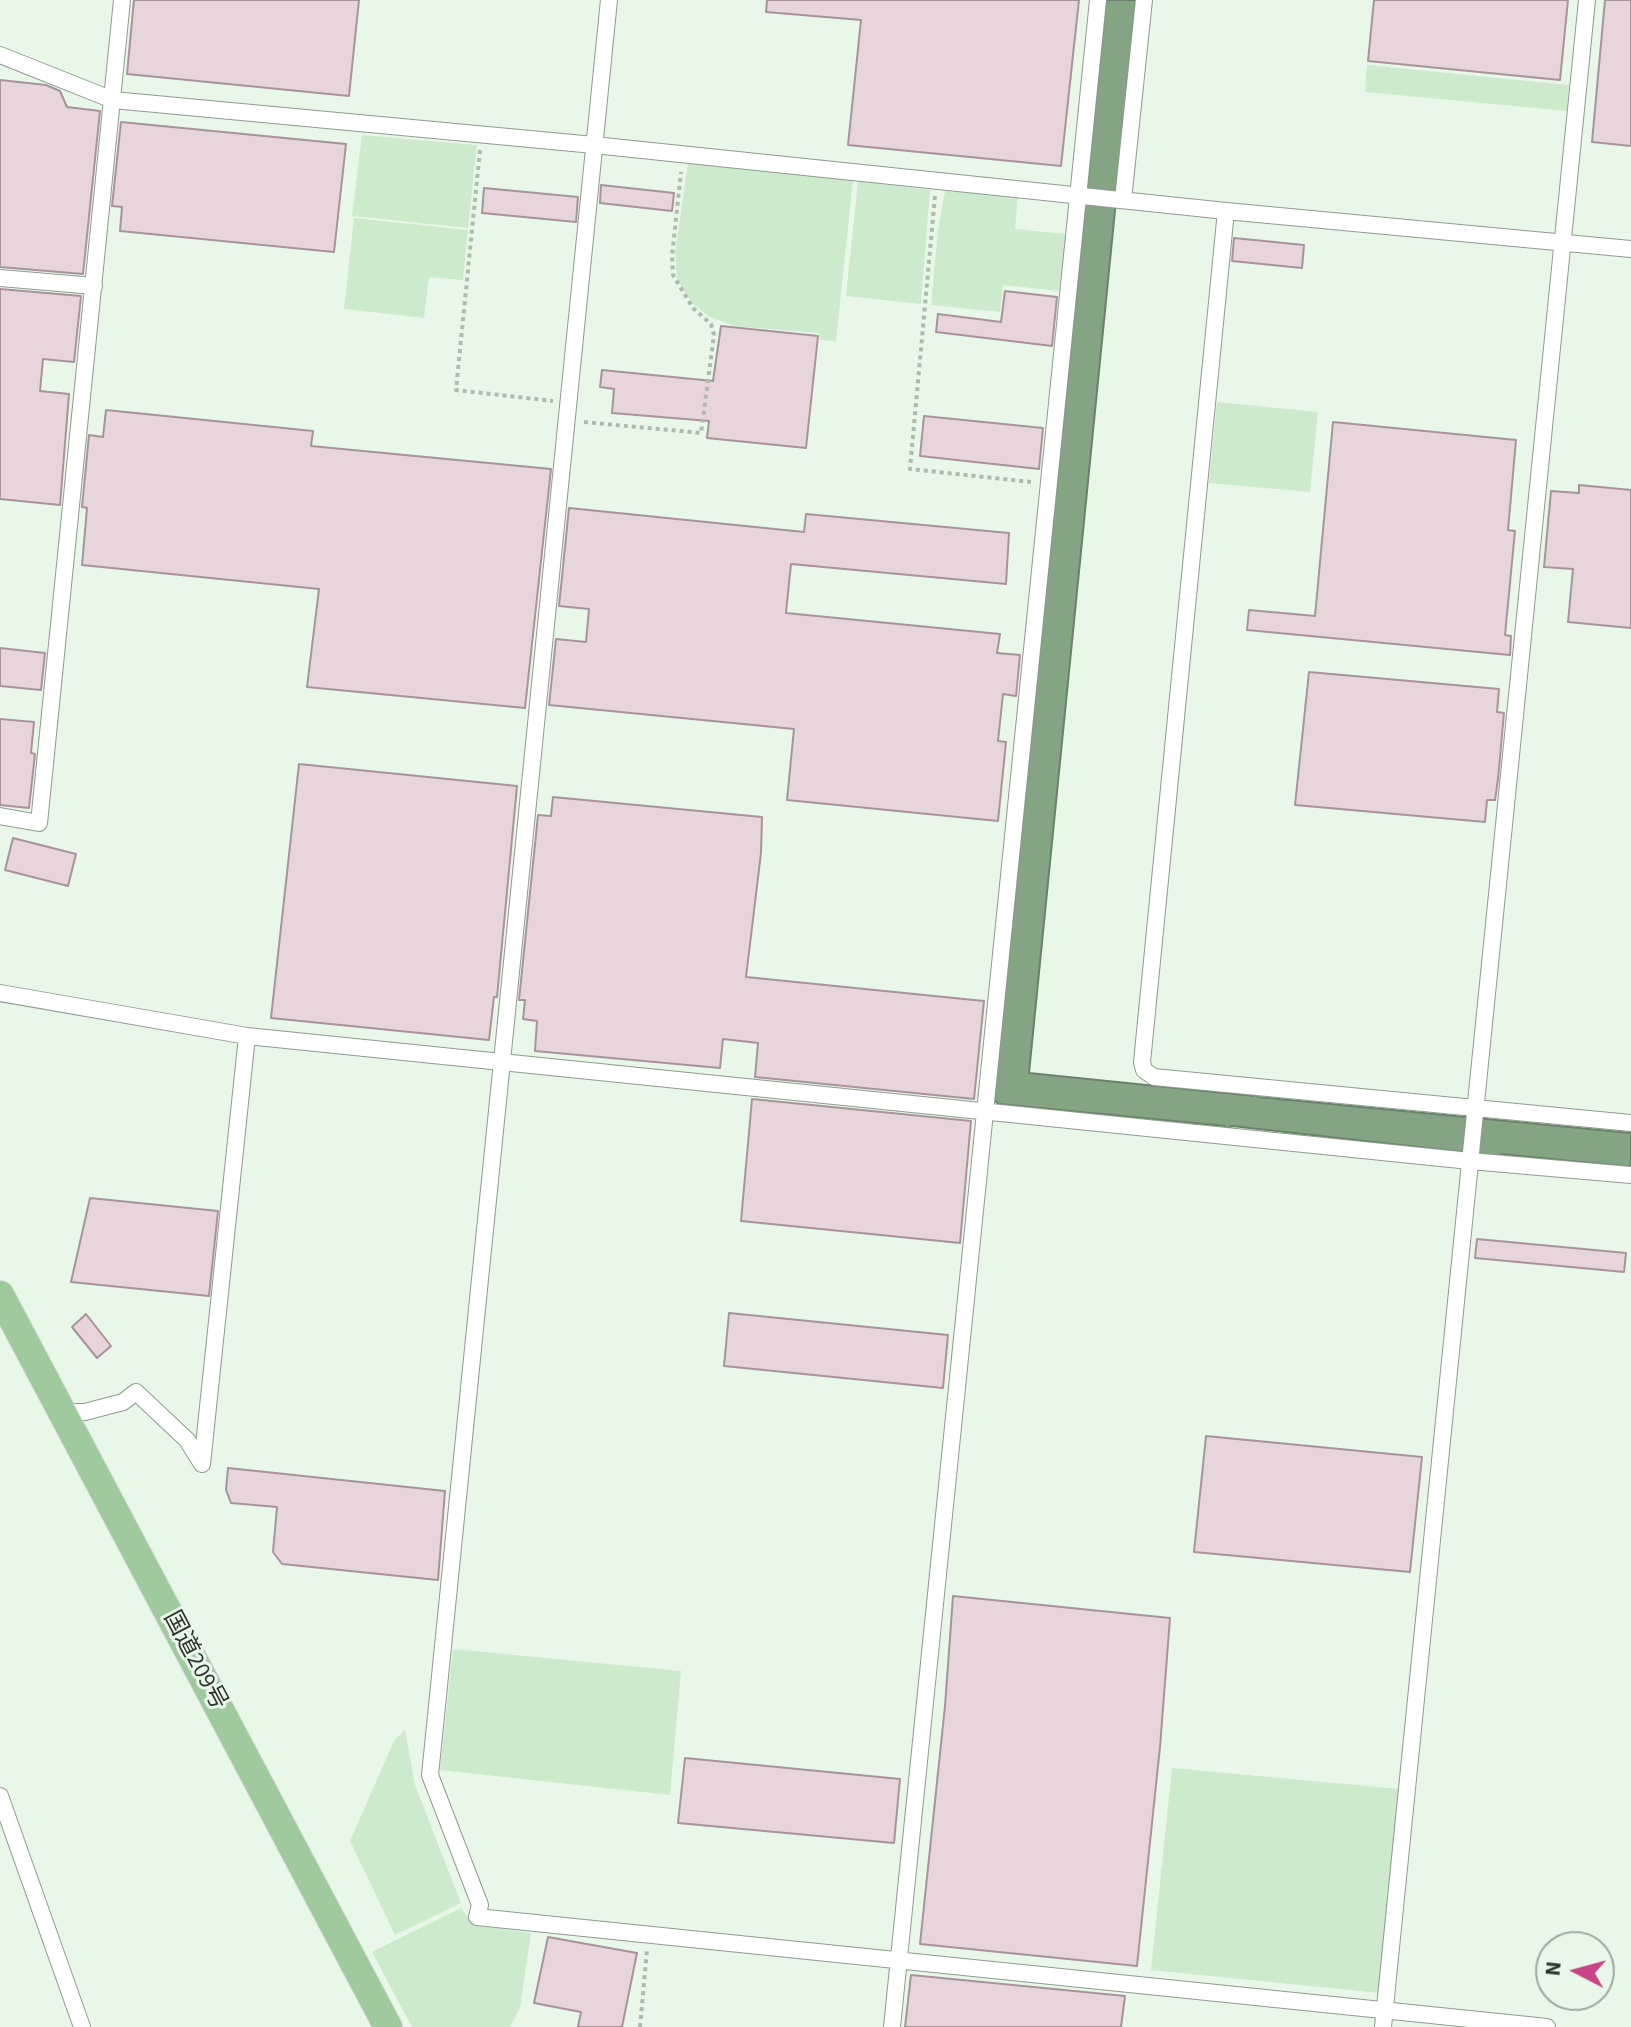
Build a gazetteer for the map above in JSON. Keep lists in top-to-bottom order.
{
  "streets": {
    "highway": ["国道209号"]
  },
  "north": "left"
}
